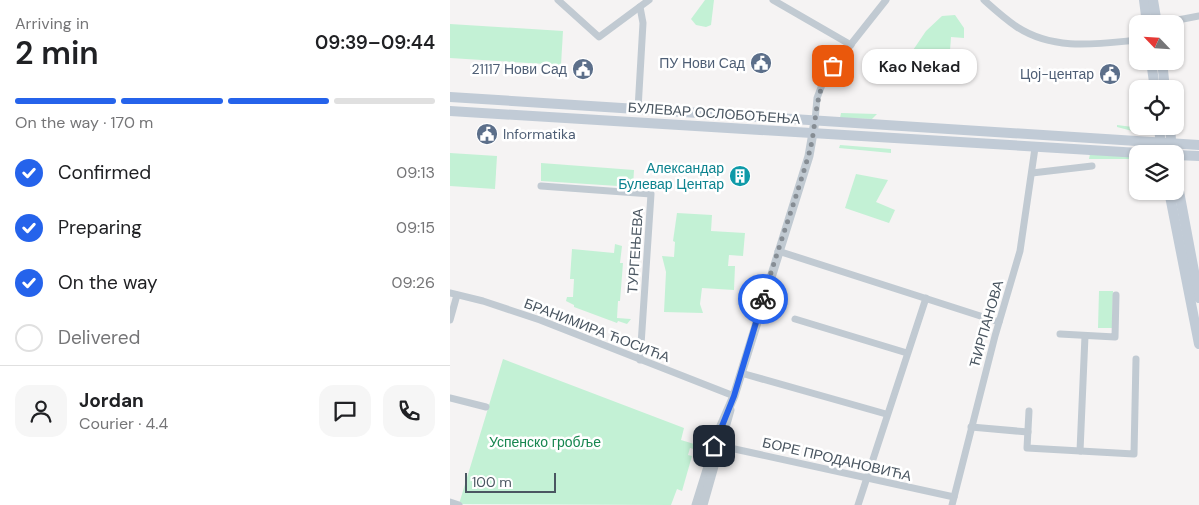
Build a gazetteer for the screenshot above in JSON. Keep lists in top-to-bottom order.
{
  "streets": {
    "main road": ["БУЛЕВАР ОСЛОБОЂЕЊА"],
    "street": [
      "ТУРГЕЊЕВА",
      "ЋИРПАНОВА",
      "БРАНИМИРА ЋОСИЋА",
      "БОРЕ ПРОДАНОВИЋА"
    ]
  },
  "crossings": [
    ["БУЛЕВАР ОСЛОБОЂЕЊА", "ЋИРПАНОВА"],
    ["ТУРГЕЊЕВА", "БРАНИМИРА ЋОСИЋА"],
    ["ЋИРПАНОВА", "БОРЕ ПРОДАНОВИЋА"]
  ],
  "parks": ["Успенско гробље"],
  "places": {
    "public building": [
      "ПУ Нови Сад",
      "21117 Нови Сад",
      "Цој-центар",
      "Informatika"
    ],
    "other": ["Kao Nekad"],
    "building": ["Александар Булевар Центар"]
  },
  "scale_bar": "100 m",
  "north": "top left",
  "page": {
    "heading": ["2 min", "Arriving in", "09:39–09:44"],
    "panel": ["Jordan", "Courier · 4.4"],
    "bubble": "Kao Nekad",
    "bar": "On the way · 170 m",
    "list": [
      ["Confirmed", "09:13"],
      ["Preparing", "09:15"],
      ["On the way", "09:26"],
      "Delivered"
    ],
    "scale": "100 m"
  }
}
